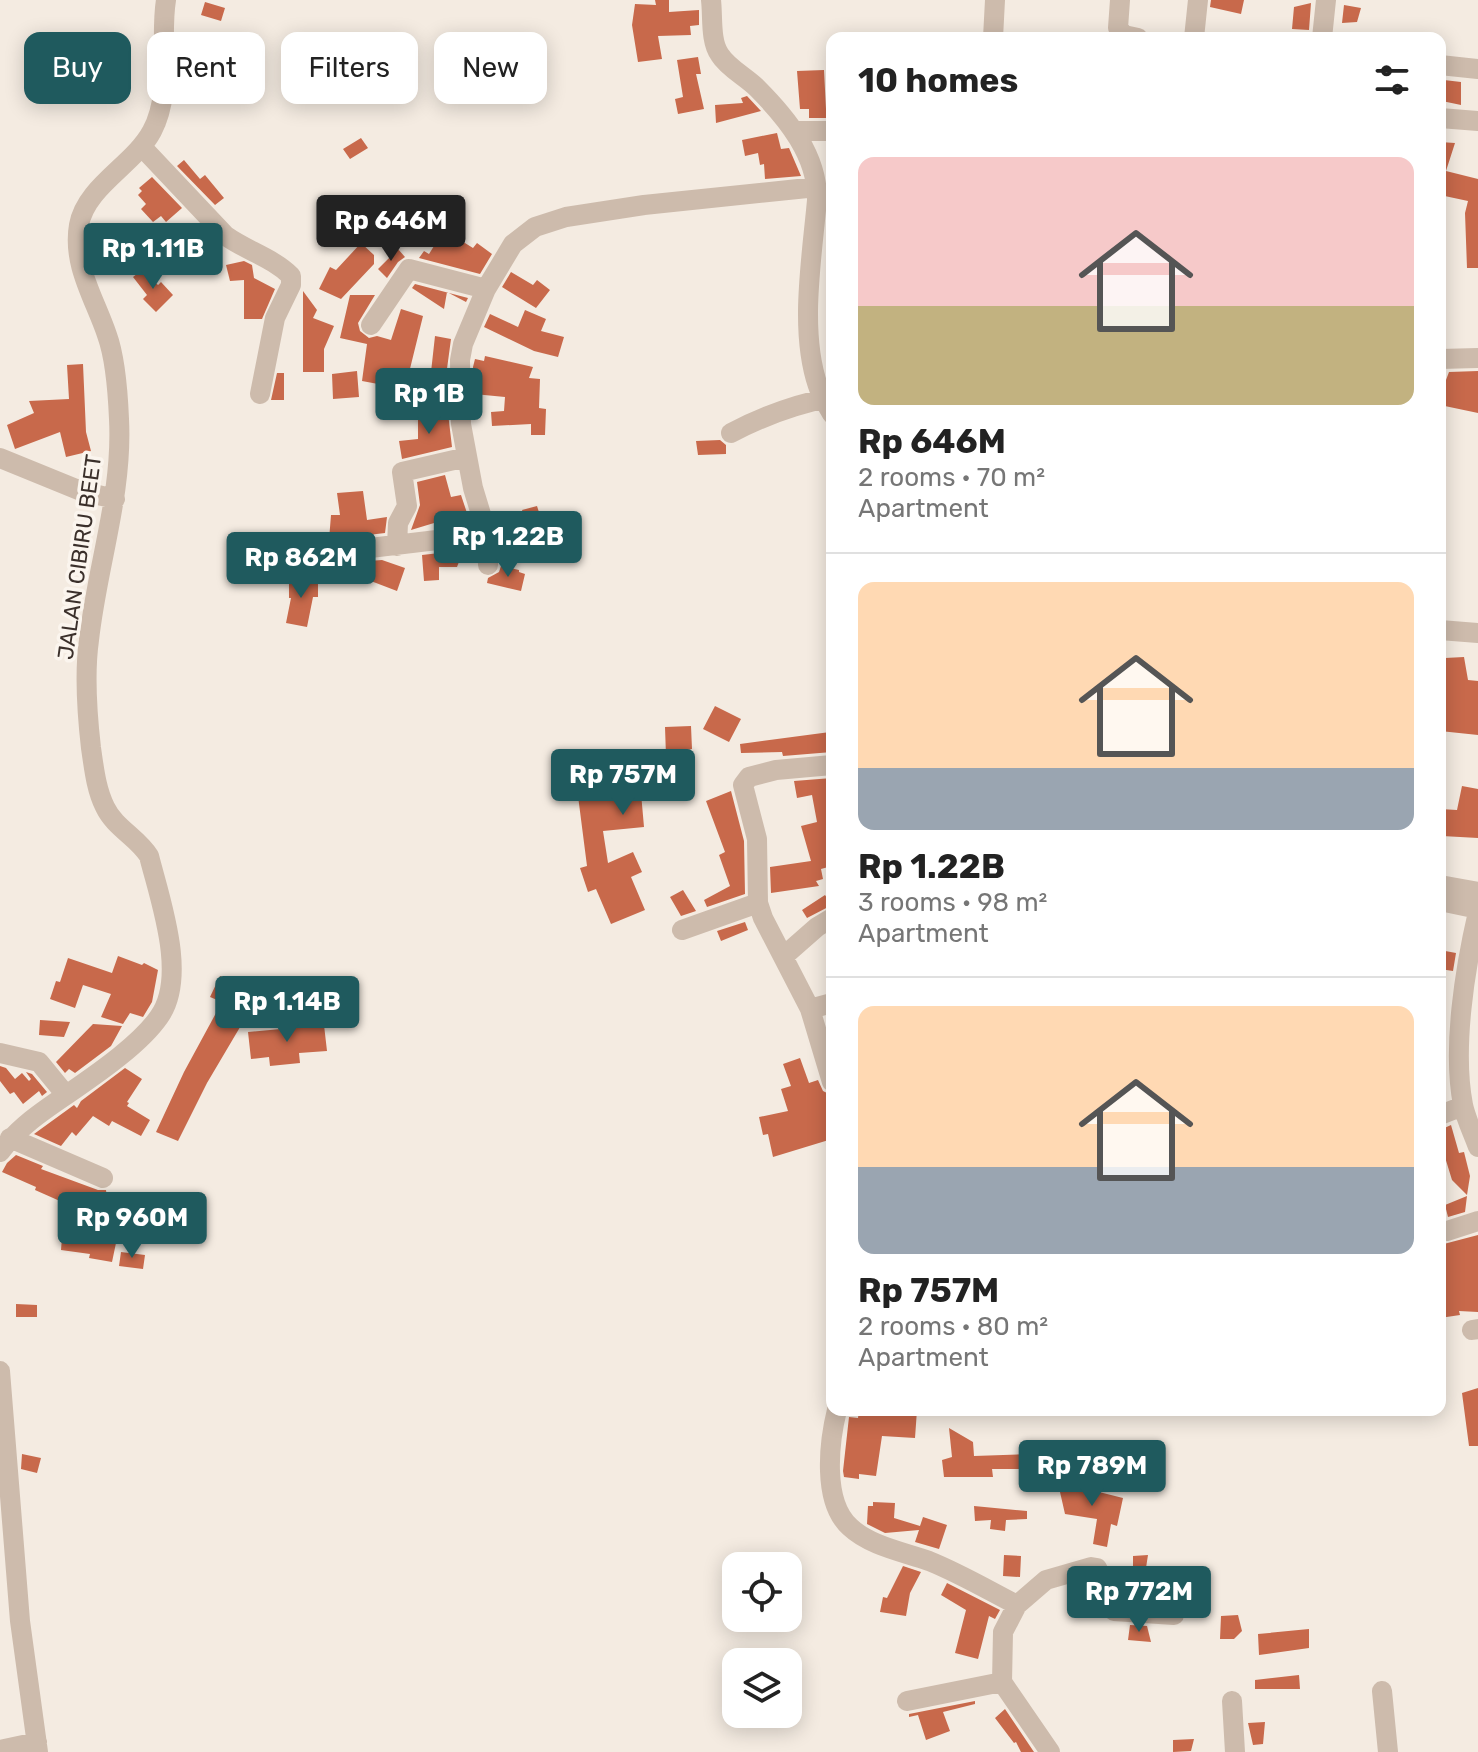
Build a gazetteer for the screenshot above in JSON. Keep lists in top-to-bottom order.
{
  "streets": {
    "street": ["JALAN CIBIRU BEET"]
  },
  "page": {
    "chip": [
      "Buy",
      "Rent",
      "Filters",
      "New"
    ],
    "heading": "10 homes",
    "list": [
      {
        "name": "Rp 646M",
        "note": "2 rooms · 70 m² · Apartment"
      },
      {
        "name": "Rp 1.22B",
        "note": "3 rooms · 98 m² · Apartment"
      },
      {
        "name": "Rp 757M",
        "note": "2 rooms · 80 m² · Apartment"
      }
    ],
    "price": [
      "Rp 646M",
      "Rp 1.11B",
      "Rp 1B",
      "Rp 1.22B",
      "Rp 862M",
      "Rp 757M",
      "Rp 1.14B",
      "Rp 960M",
      "Rp 789M",
      "Rp 772M"
    ]
  }
}
